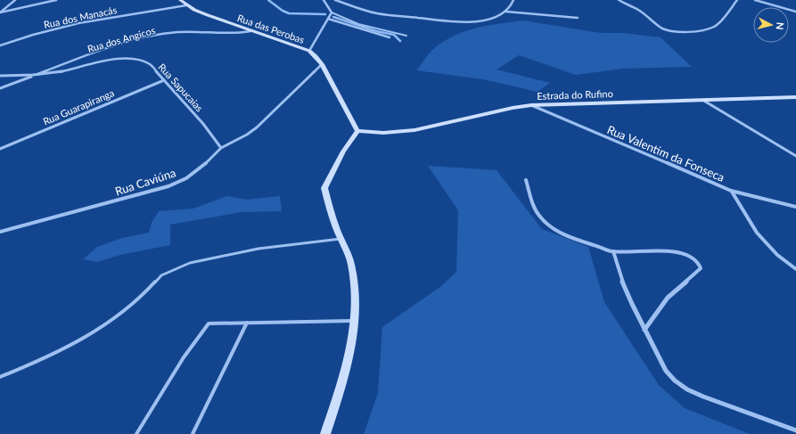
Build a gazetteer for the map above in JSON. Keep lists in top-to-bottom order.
{
  "streets": {
    "street": [
      "Rua dos Manacás",
      "Rua das Perobas",
      "Rua dos Angicos",
      "Rua Sapucaias",
      "Estrada do Rufino",
      "Rua Guarapiranga",
      "Rua Valentim da Fonseca",
      "Rua Caviúna"
    ]
  },
  "crossings": [
    ["Rua dos Manacás", "Rua das Perobas"],
    ["Rua das Perobas", "Rua dos Angicos"],
    ["Rua das Perobas", "Estrada do Rufino"],
    ["Rua das Perobas", "Rua Caviúna"],
    ["Rua dos Angicos", "Rua Sapucaias"],
    ["Rua Sapucaias", "Rua Guarapiranga"],
    ["Rua Sapucaias", "Rua Caviúna"],
    ["Estrada do Rufino", "Rua Valentim da Fonseca"]
  ],
  "north": "right"
}
